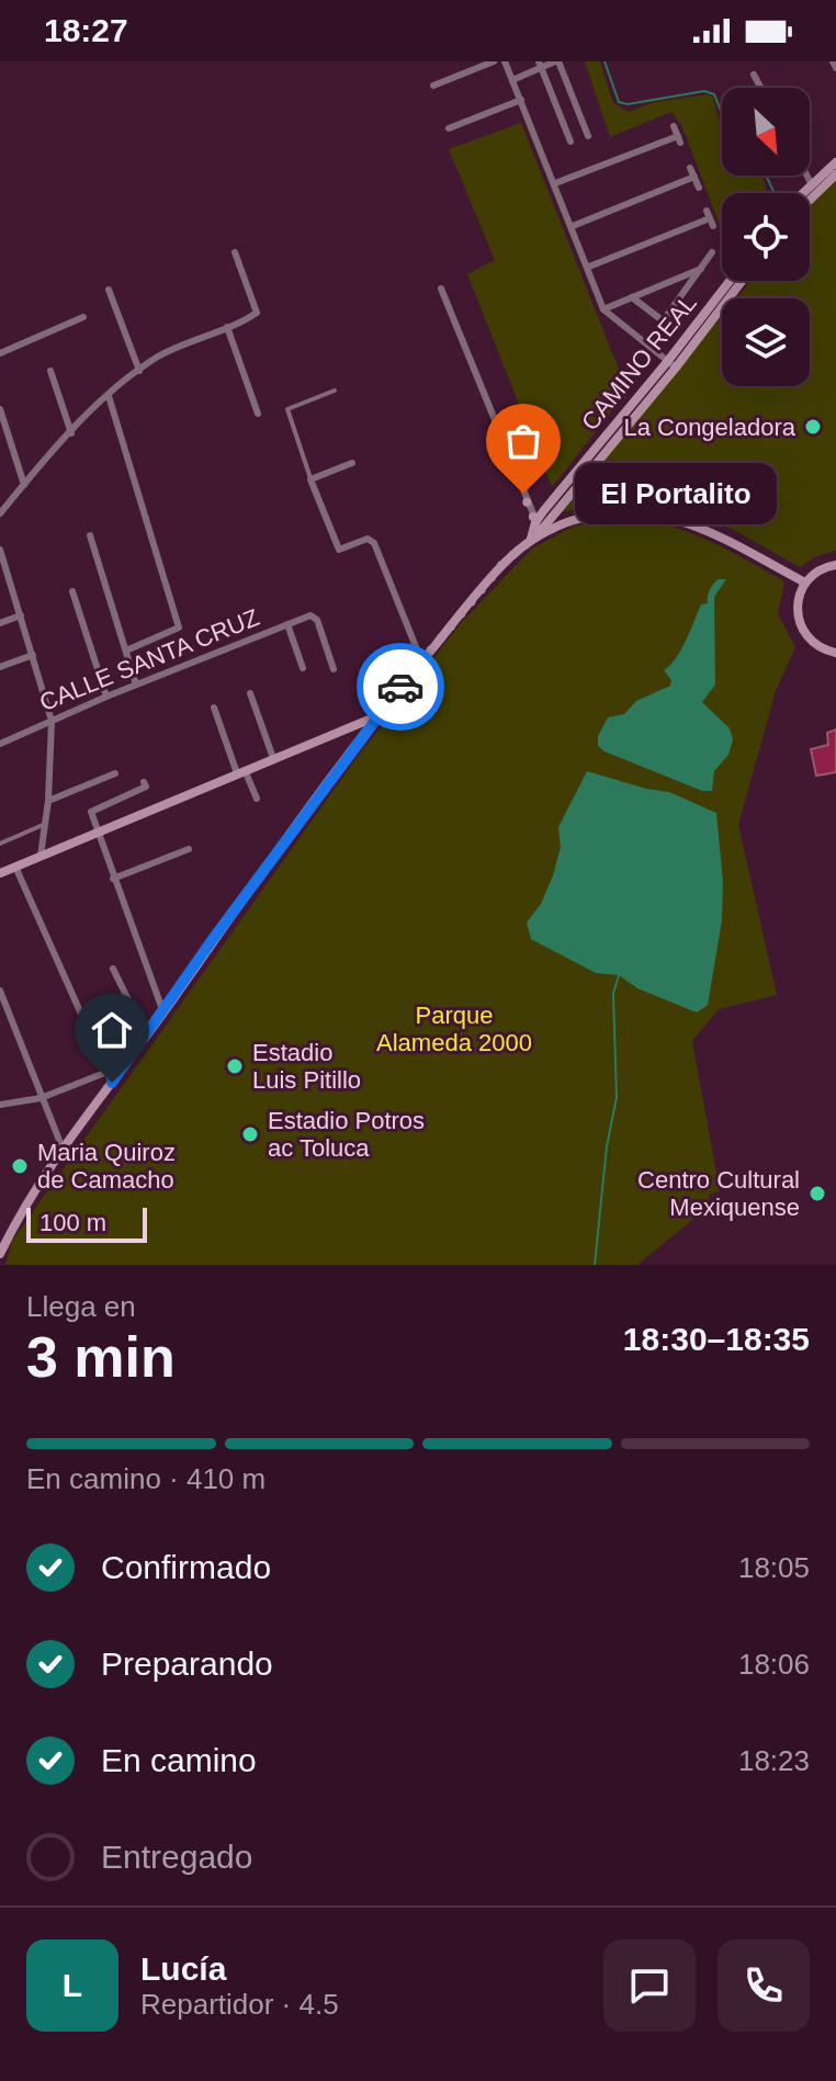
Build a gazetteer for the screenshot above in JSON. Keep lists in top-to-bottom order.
{
  "streets": {
    "main road": ["CAMINO REAL"],
    "street": ["CALLE SANTA CRUZ"]
  },
  "parks": ["Parque Alameda 2000"],
  "places": [
    "La Congeladora",
    "El Portalito",
    "Estadio Luis Pitillo",
    "Estadio Potros ac Toluca",
    "Maria Quiroz de Camacho",
    "Centro Cultural Mexiquense"
  ],
  "scale_bar": "100 m",
  "north": "bottom right",
  "page": {
    "status": "18:27",
    "bubble": "El Portalito",
    "scale": "100 m",
    "heading": ["3 min", "Llega en", "18:30–18:35"],
    "panel": ["Lucía", "Repartidor · 4.5"],
    "bar": "En camino · 410 m",
    "list": [
      ["Confirmado", "18:05"],
      ["Preparando", "18:06"],
      ["En camino", "18:23"],
      "Entregado"
    ],
    "round": "L"
  }
}
